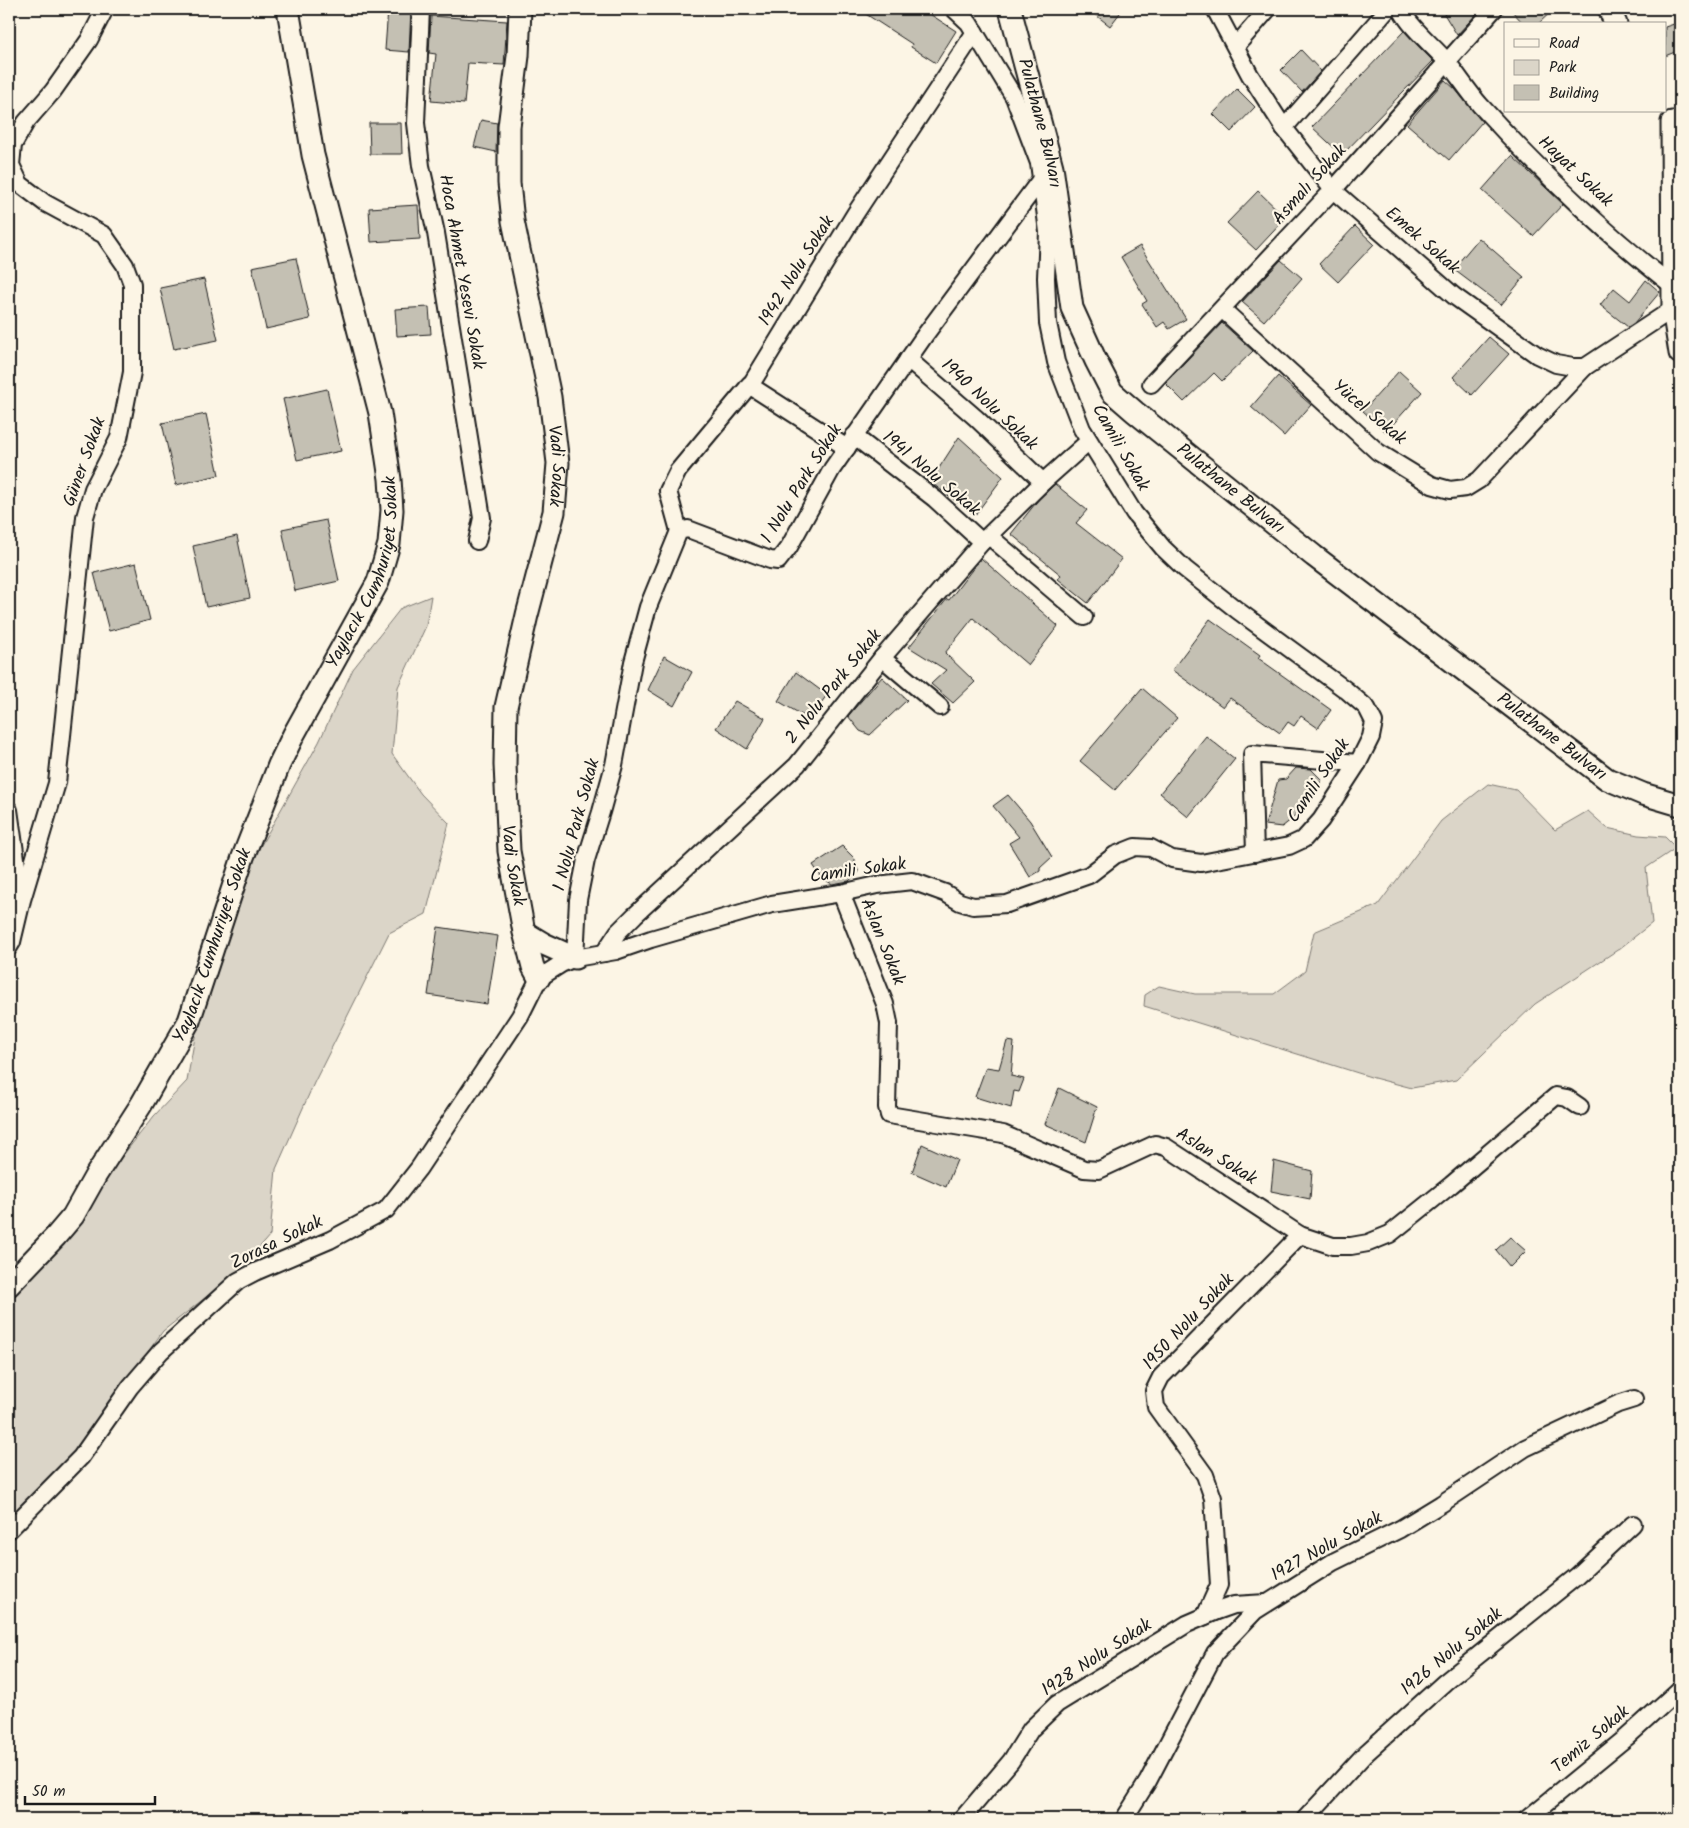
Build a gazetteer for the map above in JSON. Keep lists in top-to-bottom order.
{
  "streets": {
    "street": [
      "Pulathane Bulvarı",
      "Hayat Sokak",
      "Asmalı Sokak",
      "Emek Sokak",
      "1942 Nolu Sokak",
      "Hoca Ahmet Yesevi Sokak",
      "1940 Nolu Sokak",
      "Yücel Sokak",
      "Camili Sokak",
      "Güner Sokak",
      "Vadi Sokak",
      "1941 Nolu Sokak",
      "1 Nolu Park Sokak",
      "Yaylacık Cumhuriyet Sokak",
      "2 Nolu Park Sokak",
      "Aslan Sokak",
      "Zorasa Sokak",
      "1950 Nolu Sokak",
      "1927 Nolu Sokak",
      "1926 Nolu Sokak",
      "1928 Nolu Sokak",
      "Temiz Sokak"
    ]
  },
  "crossings": [
    ["Hayat Sokak", "Asmalı Sokak"],
    ["Asmalı Sokak", "Emek Sokak"],
    ["Asmalı Sokak", "Yücel Sokak"],
    ["Emek Sokak", "Yücel Sokak"],
    ["1942 Nolu Sokak", "Camili Sokak"],
    ["1942 Nolu Sokak", "1941 Nolu Sokak"],
    ["1942 Nolu Sokak", "1 Nolu Park Sokak"],
    ["1940 Nolu Sokak", "1 Nolu Park Sokak"],
    ["1940 Nolu Sokak", "2 Nolu Park Sokak"],
    ["Camili Sokak", "Vadi Sokak"],
    ["Camili Sokak", "1 Nolu Park Sokak"],
    ["Camili Sokak", "2 Nolu Park Sokak"],
    ["Camili Sokak", "Aslan Sokak"],
    ["Camili Sokak", "Zorasa Sokak"],
    ["Vadi Sokak", "Zorasa Sokak"],
    ["1941 Nolu Sokak", "1 Nolu Park Sokak"],
    ["1941 Nolu Sokak", "2 Nolu Park Sokak"],
    ["Aslan Sokak", "1950 Nolu Sokak"],
    ["1950 Nolu Sokak", "1928 Nolu Sokak"],
    ["1927 Nolu Sokak", "1928 Nolu Sokak"]
  ],
  "legend": ["Road", "Park", "Building"],
  "scale_bar": "50 m"
}
